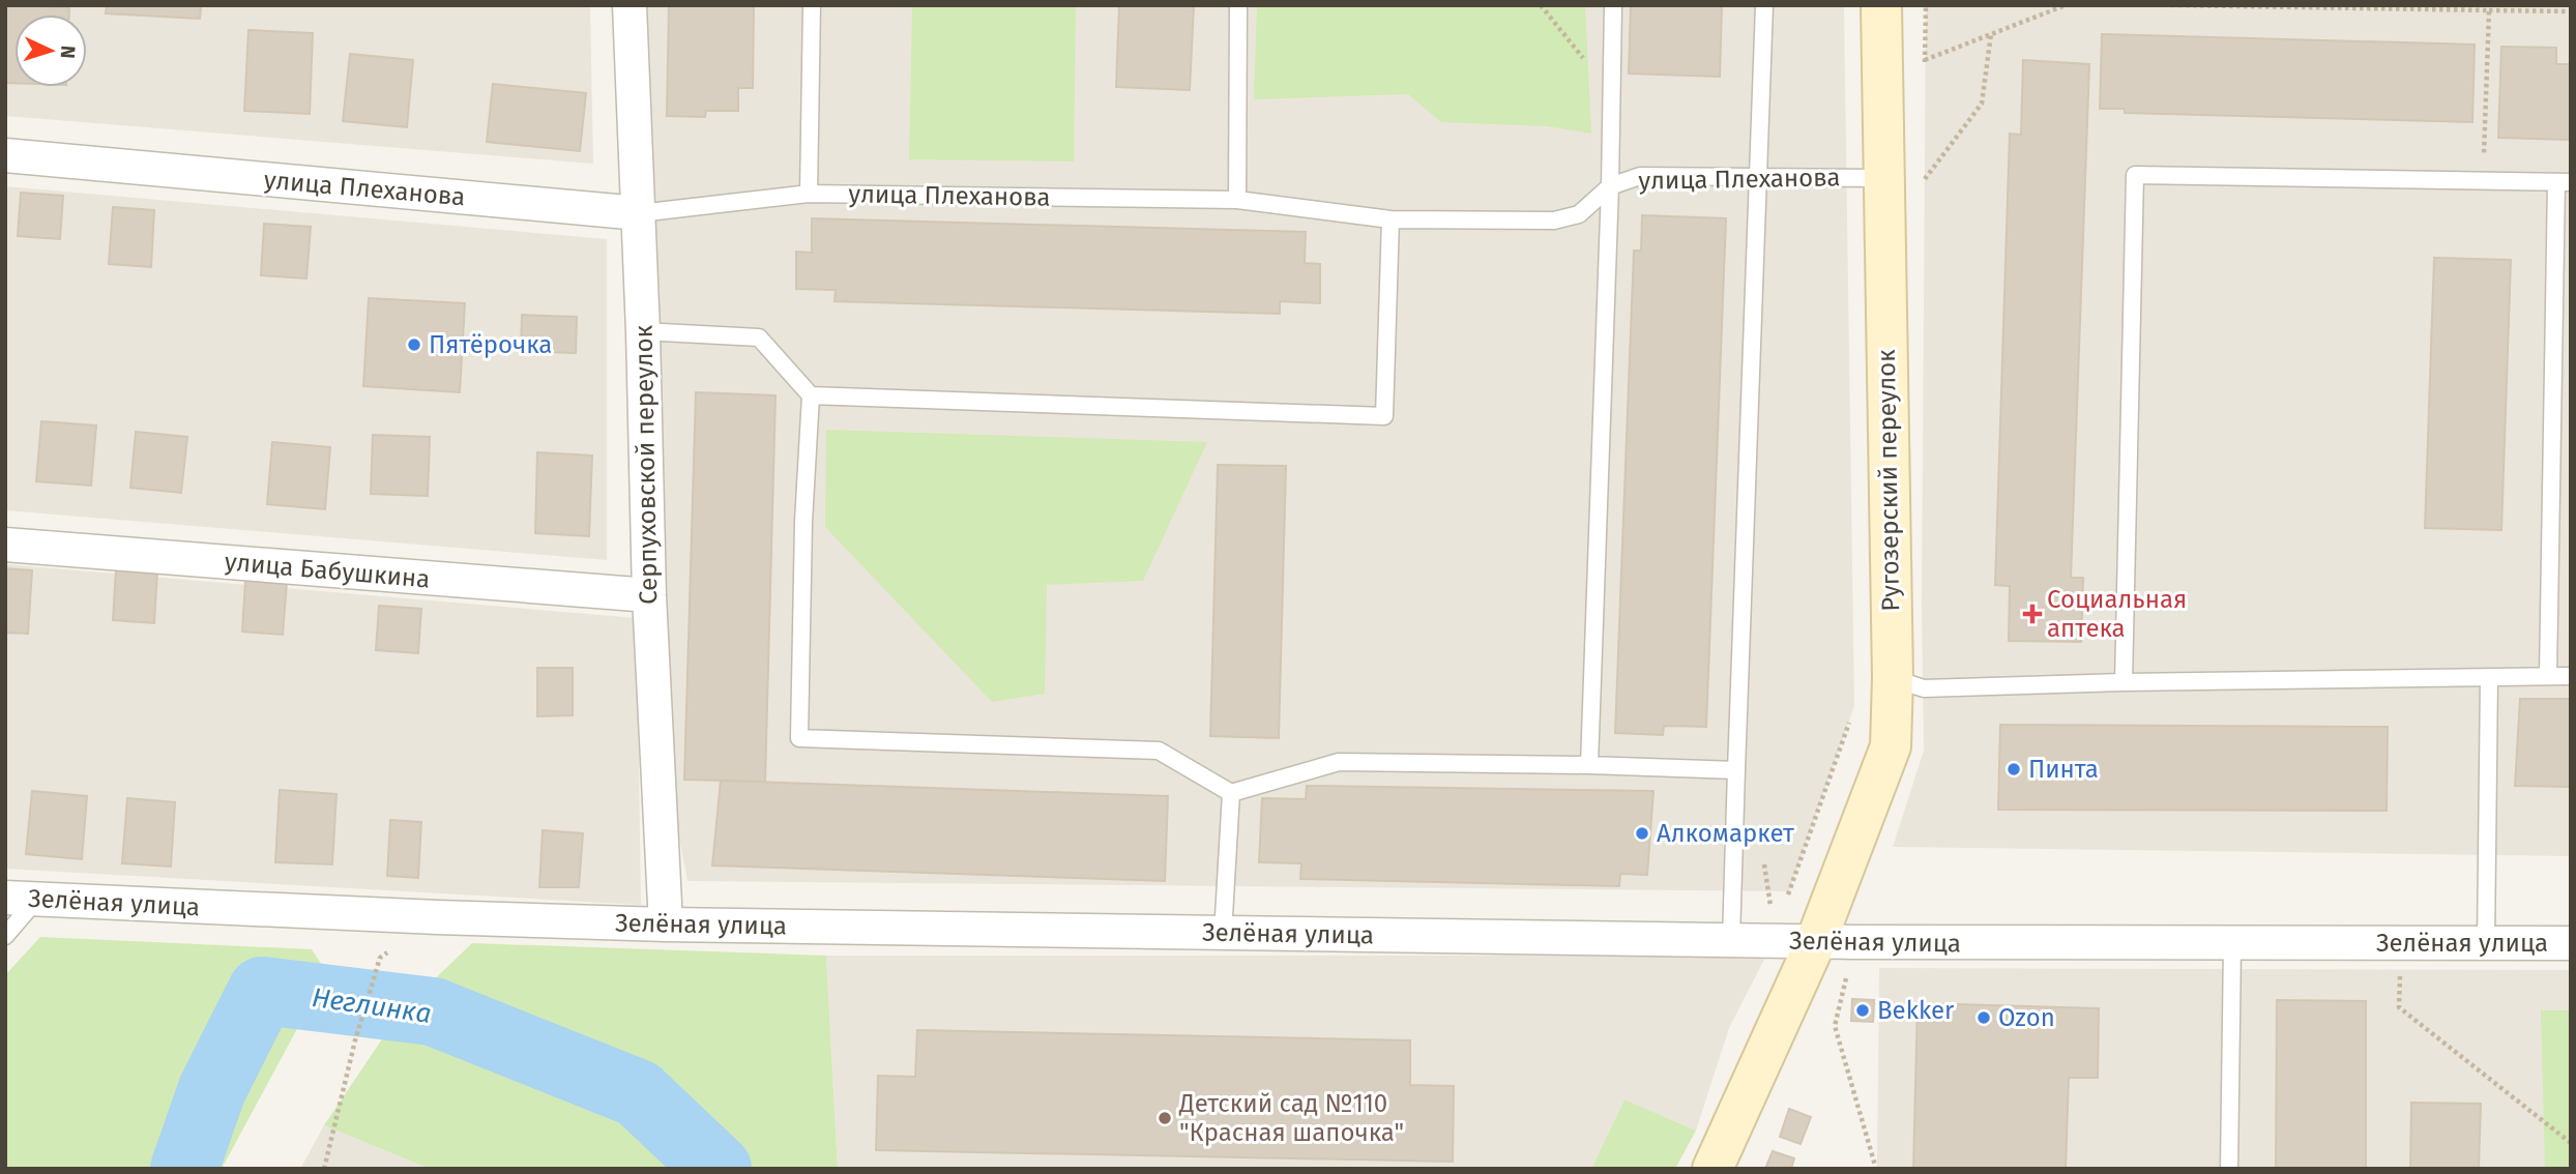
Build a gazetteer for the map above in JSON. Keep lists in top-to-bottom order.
{
  "streets": {
    "main road": ["Ругозерский переулок"],
    "street": [
      "улица Плеханова",
      "Серпуховской переулок",
      "улица Бабушкина",
      "Зелёная улица"
    ]
  },
  "crossings": [
    ["улица Плеханова", "Серпуховской переулок"],
    ["улица Плеханова", "Ругозерский переулок"],
    ["Серпуховской переулок", "улица Бабушкина"],
    ["Серпуховской переулок", "Зелёная улица"],
    ["Ругозерский переулок", "Зелёная улица"]
  ],
  "water": ["Неглинка"],
  "places": {
    "other": [
      "Пятёрочка",
      "Пинта",
      "Алкомаркет",
      "Bekker",
      "Ozon",
      "Детский сад №110 \"Красная шапочка\""
    ],
    "health": ["Социальная аптека"]
  },
  "north": "right"
}
